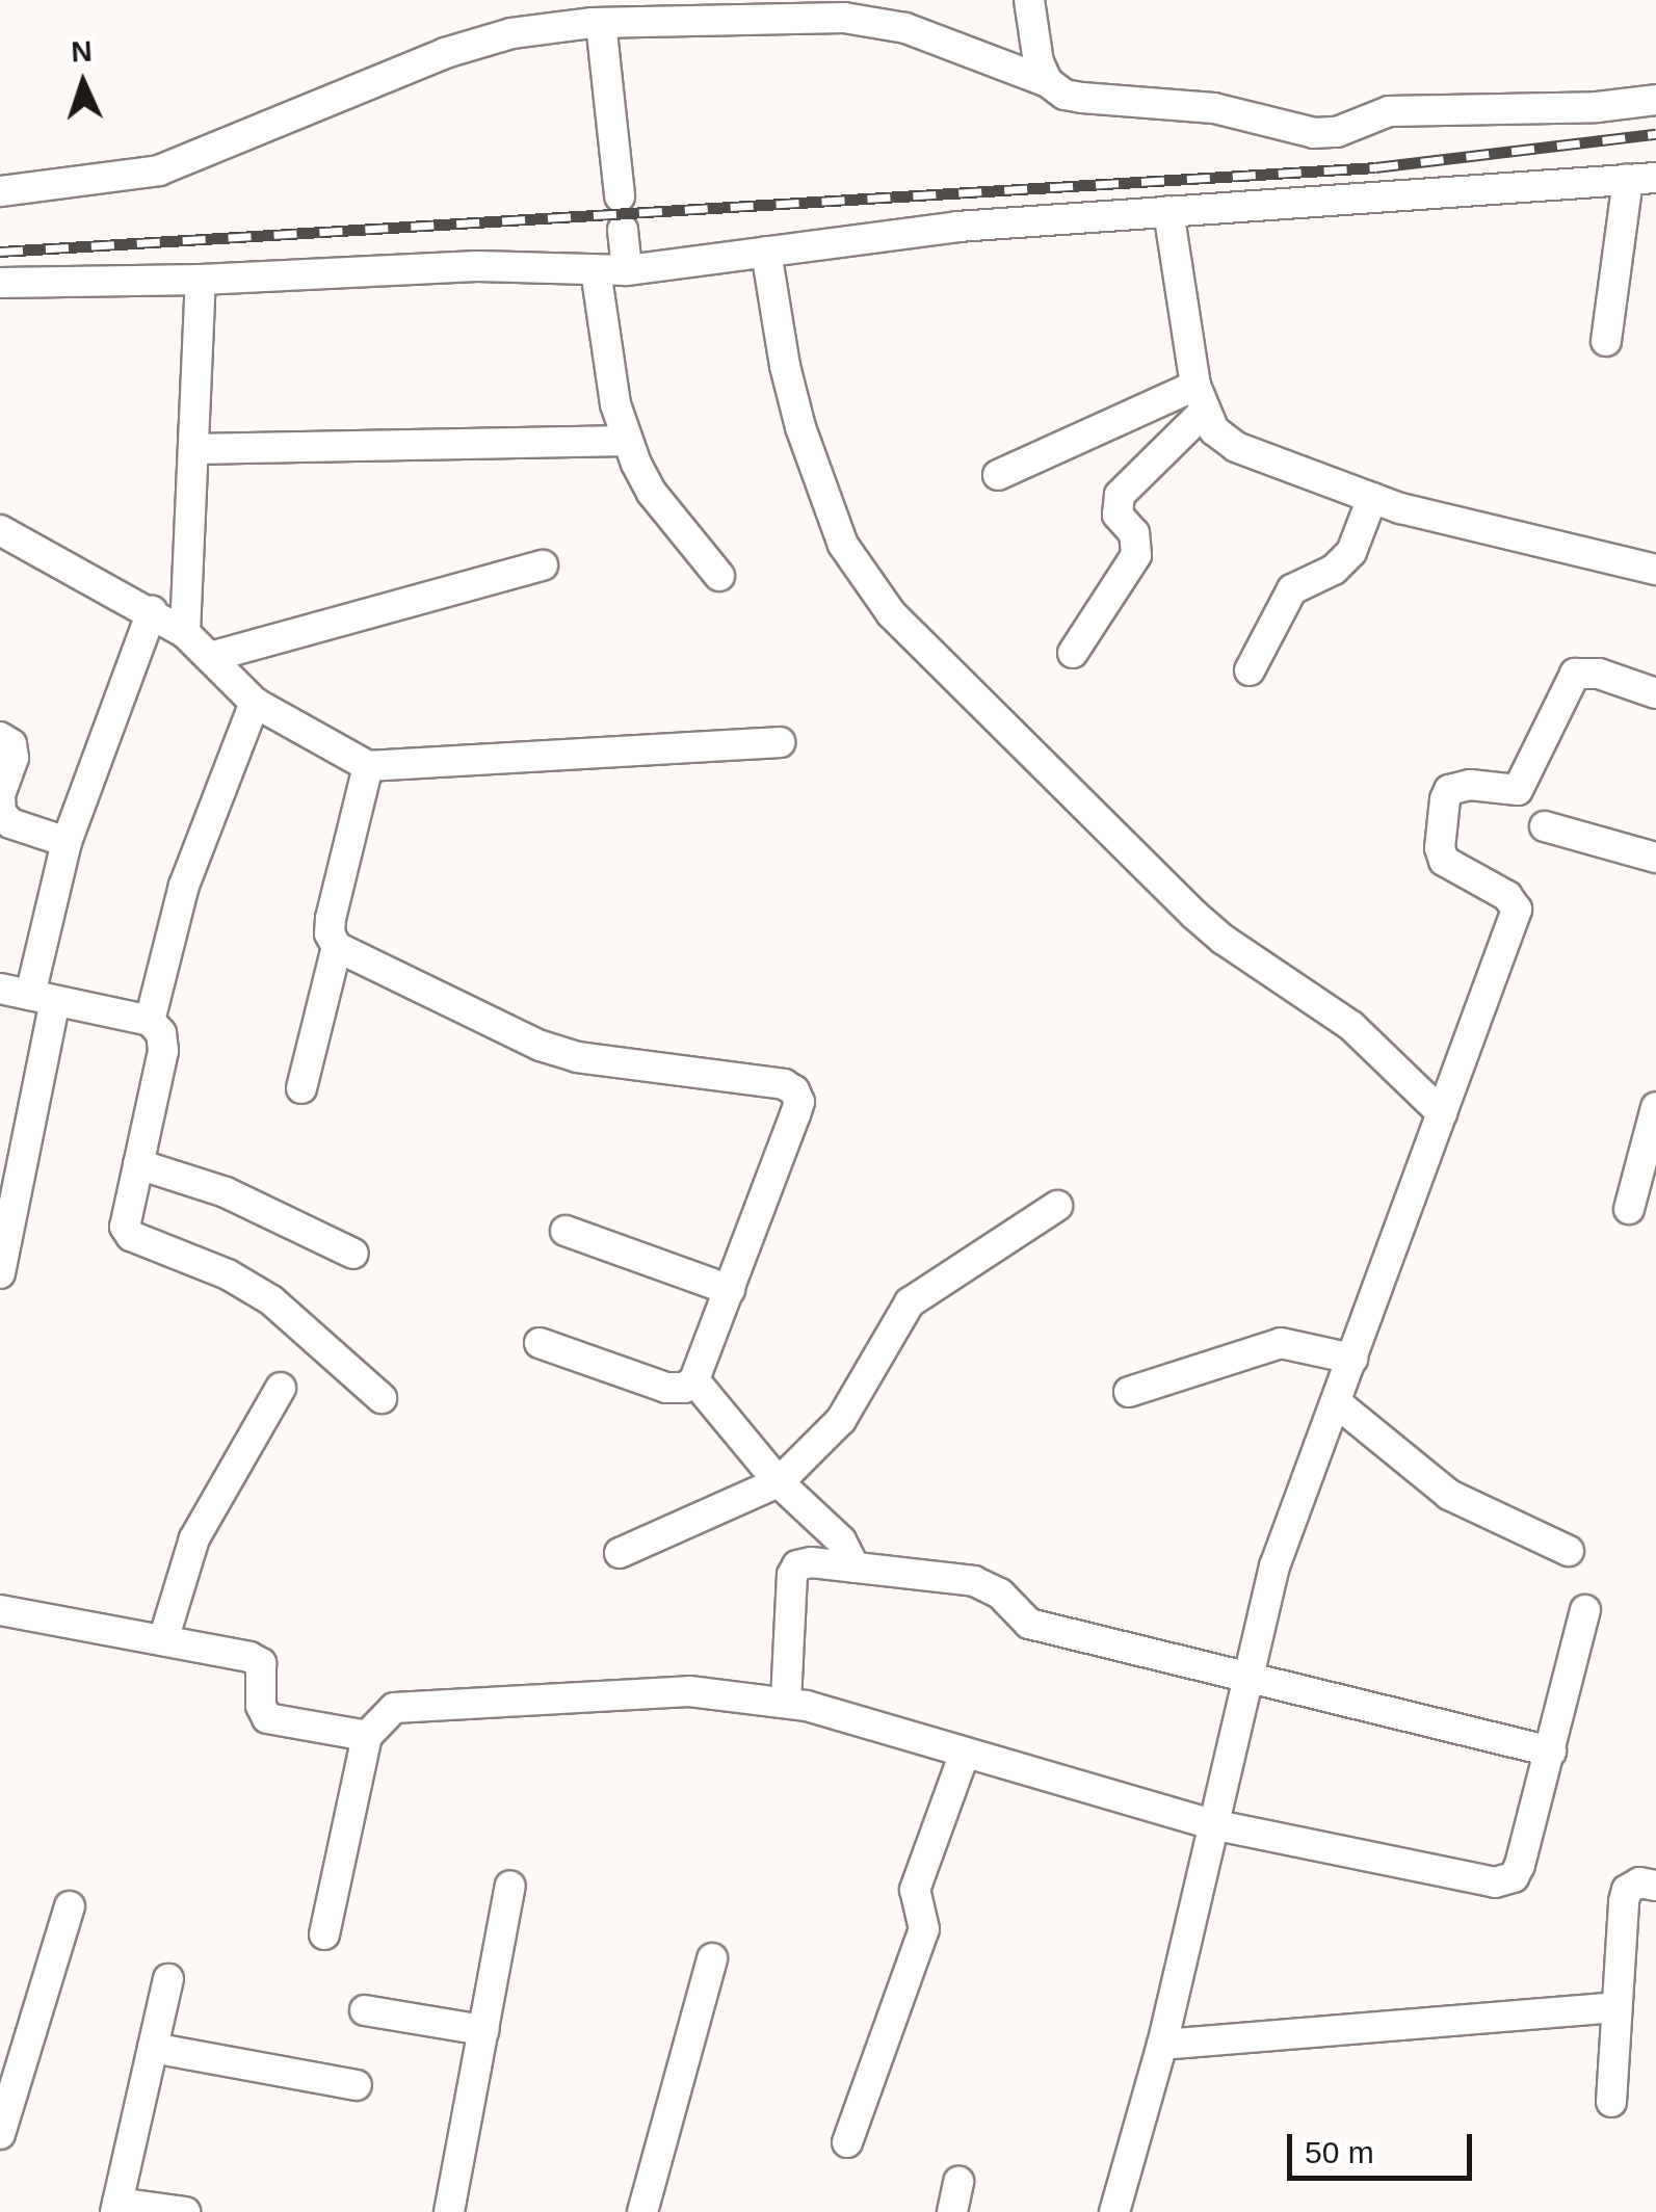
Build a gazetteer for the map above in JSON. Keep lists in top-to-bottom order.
{
  "scale_bar": "50 m",
  "north": "top"
}
